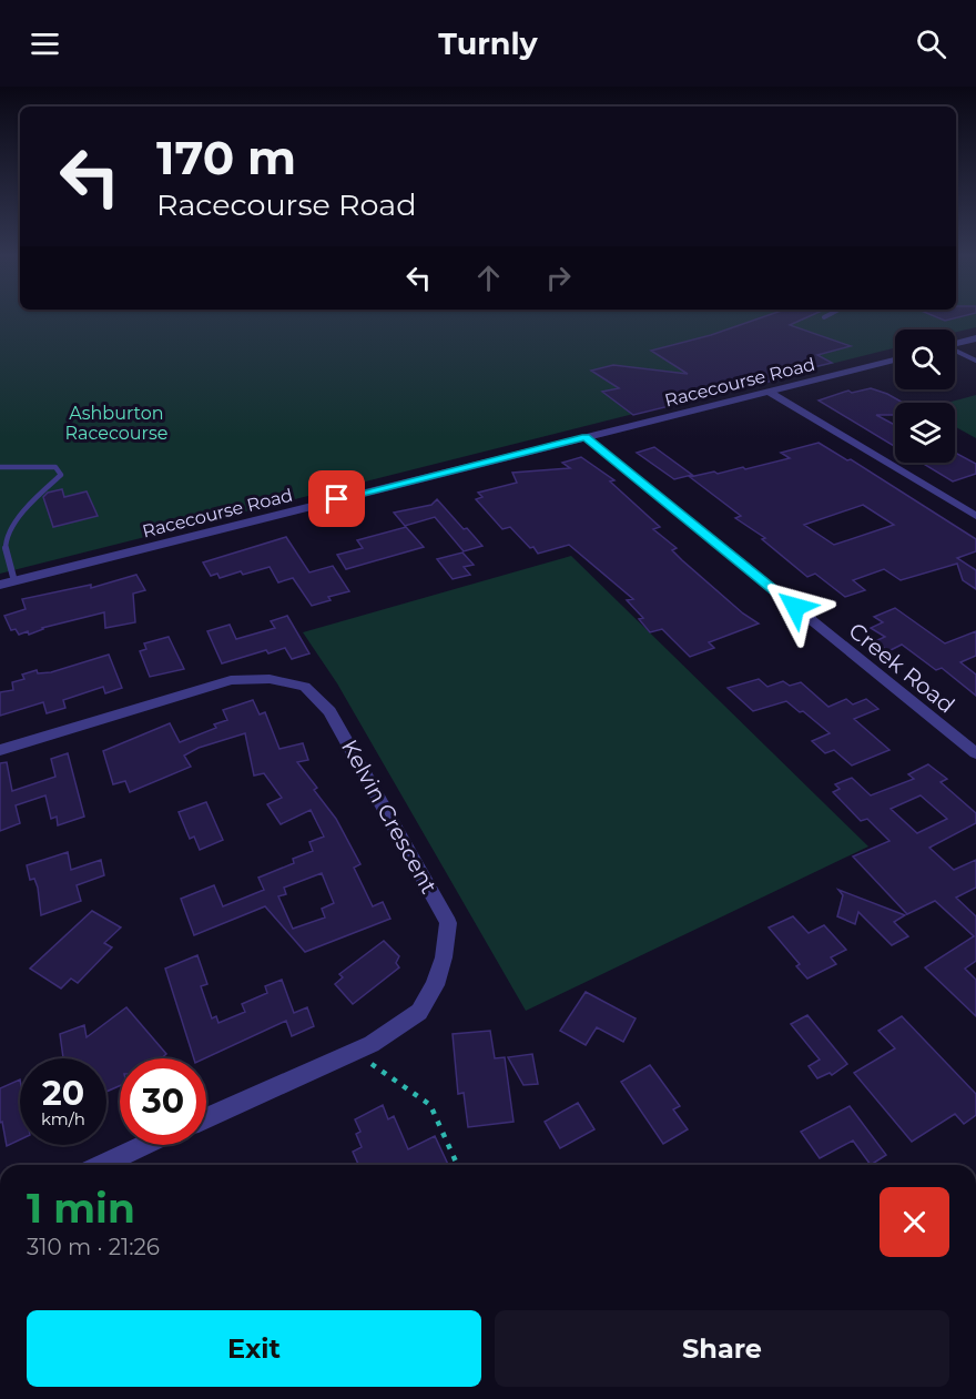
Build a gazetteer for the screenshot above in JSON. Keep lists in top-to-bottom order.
{
  "streets": {
    "street": ["Racecourse Road", "Creek Road", "Kelvin Crescent"]
  },
  "crossings": [
    ["Racecourse Road", "Creek Road"]
  ],
  "parks": ["Ashburton Racecourse"],
  "page": {
    "header": "Turnly",
    "turn": ["170 m", "Racecourse Road"],
    "speed": "20 km/h",
    "limit": "30",
    "heading": ["1 min", "310 m · 21:26"],
    "buttons": ["Exit", "Share"]
  }
}
